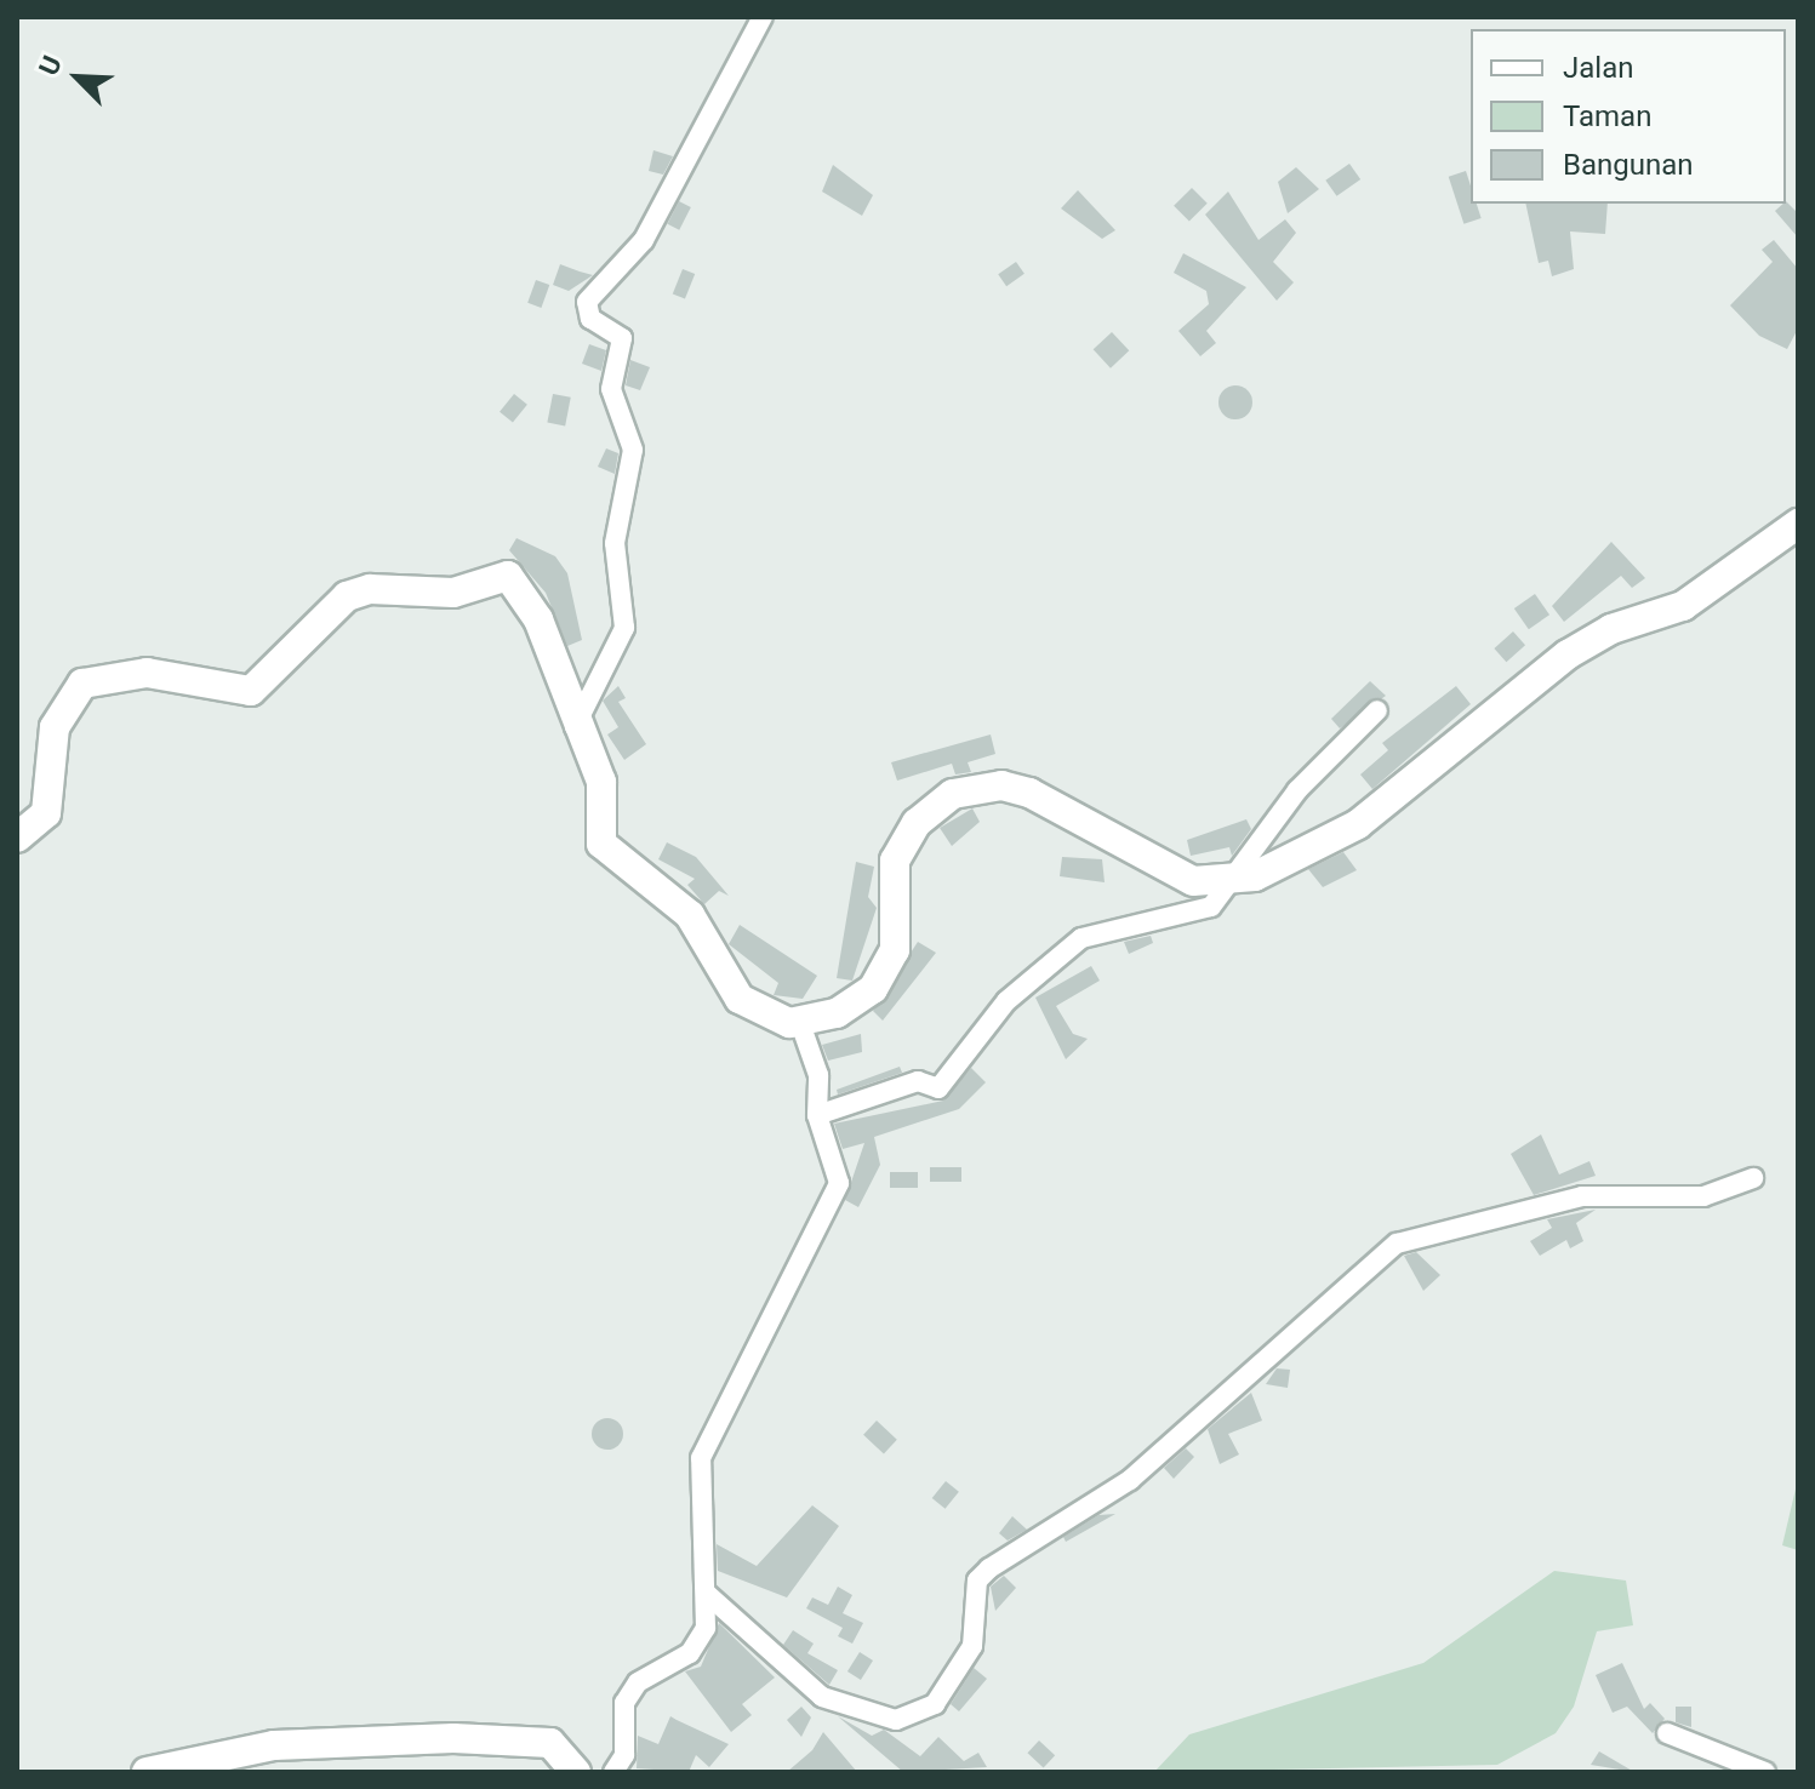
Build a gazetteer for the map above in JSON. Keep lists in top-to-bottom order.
{
  "legend": ["Jalan", "Taman", "Bangunan"],
  "north": "top left"
}
